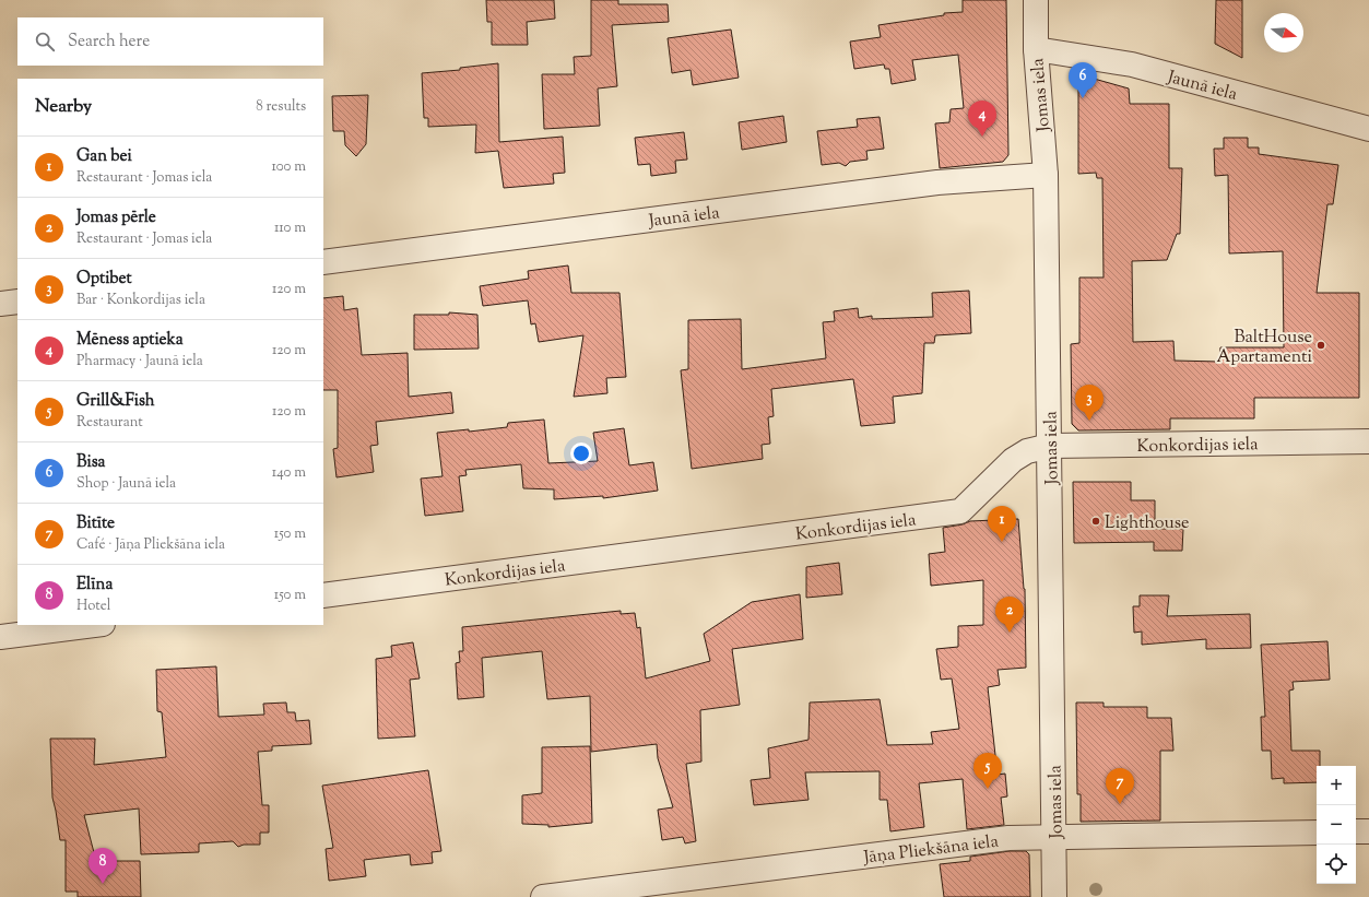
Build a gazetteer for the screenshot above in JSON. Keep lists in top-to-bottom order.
{
  "streets": {
    "street": [
      "Jaunā iela",
      "Jomas iela",
      "Konkordijas iela",
      "Jāņa Pliekšāna iela"
    ]
  },
  "crossings": [
    ["Jaunā iela", "Jomas iela"],
    ["Jomas iela", "Konkordijas iela"],
    ["Jomas iela", "Jāņa Pliekšāna iela"]
  ],
  "places": ["BaltHouse Apartamenti", "Lighthouse"],
  "north": "right",
  "page": {
    "search": "Search here",
    "pins": [
      "6",
      "4",
      "3",
      "1",
      "2",
      "5",
      "7",
      "8"
    ],
    "heading": ["Nearby", "8 results"],
    "list": [
      {
        "mark": "1",
        "name": "Gan bei",
        "note": "Restaurant · Jomas iela",
        "value": "100 m"
      },
      {
        "mark": "2",
        "name": "Jomas pērle",
        "note": "Restaurant · Jomas iela",
        "value": "110 m"
      },
      {
        "mark": "3",
        "name": "Optibet",
        "note": "Bar · Konkordijas iela",
        "value": "120 m"
      },
      {
        "mark": "4",
        "name": "Mēness aptieka",
        "note": "Pharmacy · Jaunā iela",
        "value": "120 m"
      },
      {
        "mark": "5",
        "name": "Grill&Fish",
        "note": "Restaurant",
        "value": "120 m"
      },
      {
        "mark": "6",
        "name": "Bisa",
        "note": "Shop · Jaunā iela",
        "value": "140 m"
      },
      {
        "mark": "7",
        "name": "Bitīte",
        "note": "Café · Jāņa Pliekšāna iela",
        "value": "150 m"
      },
      {
        "mark": "8",
        "name": "Elīna",
        "note": "Hotel",
        "value": "150 m"
      }
    ],
    "map_buttons": ["+", "−"]
  }
}
